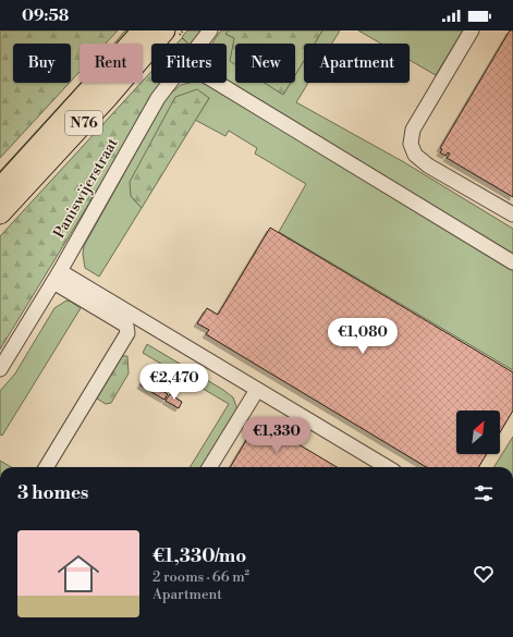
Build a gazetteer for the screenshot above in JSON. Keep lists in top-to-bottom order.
{
  "streets": {
    "highway": ["N76"],
    "street": ["Paniswijerstraat"]
  },
  "north": "top right",
  "page": {
    "status": "09:58",
    "chip": [
      "Buy",
      "Rent",
      "Filters",
      "New",
      "Apartment"
    ],
    "price": ["€1,080", "€2,470", "€1,330"],
    "heading": "3 homes",
    "list": [
      {
        "name": "€1,330/mo",
        "note": "2 rooms · 66 m² · Apartment"
      }
    ]
  }
}
